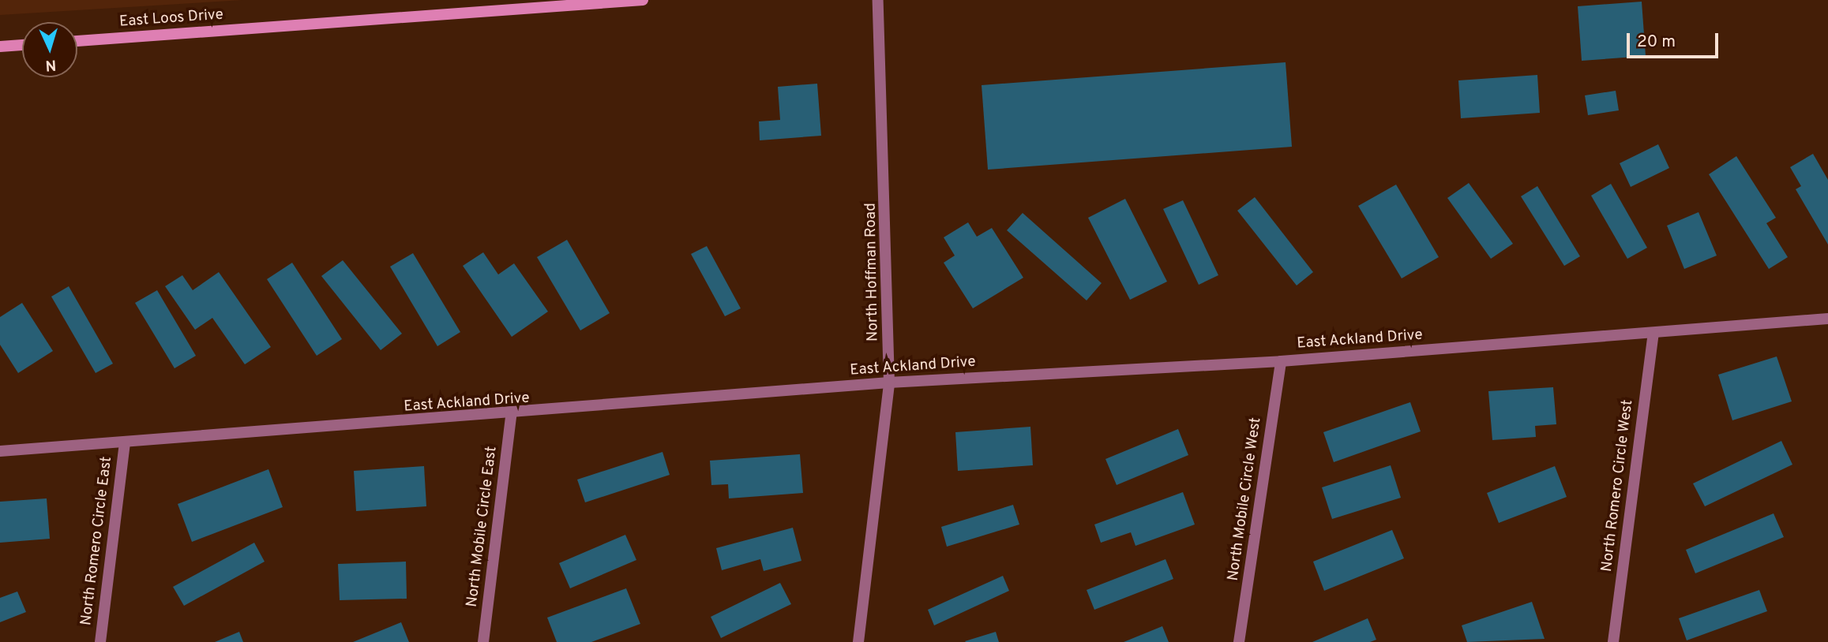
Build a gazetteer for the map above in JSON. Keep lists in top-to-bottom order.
{
  "streets": {
    "street": [
      "East Loos Drive",
      "North Hoffman Road",
      "East Ackland Drive",
      "North Romero Circle West",
      "North Mobile Circle West",
      "North Mobile Circle East",
      "North Romero Circle East"
    ]
  },
  "crossings": [
    ["North Hoffman Road", "East Ackland Drive"],
    ["East Ackland Drive", "North Romero Circle West"],
    ["East Ackland Drive", "North Mobile Circle West"],
    ["East Ackland Drive", "North Mobile Circle East"],
    ["East Ackland Drive", "North Romero Circle East"]
  ],
  "scale_bar": "20 m",
  "north": "bottom"
}
